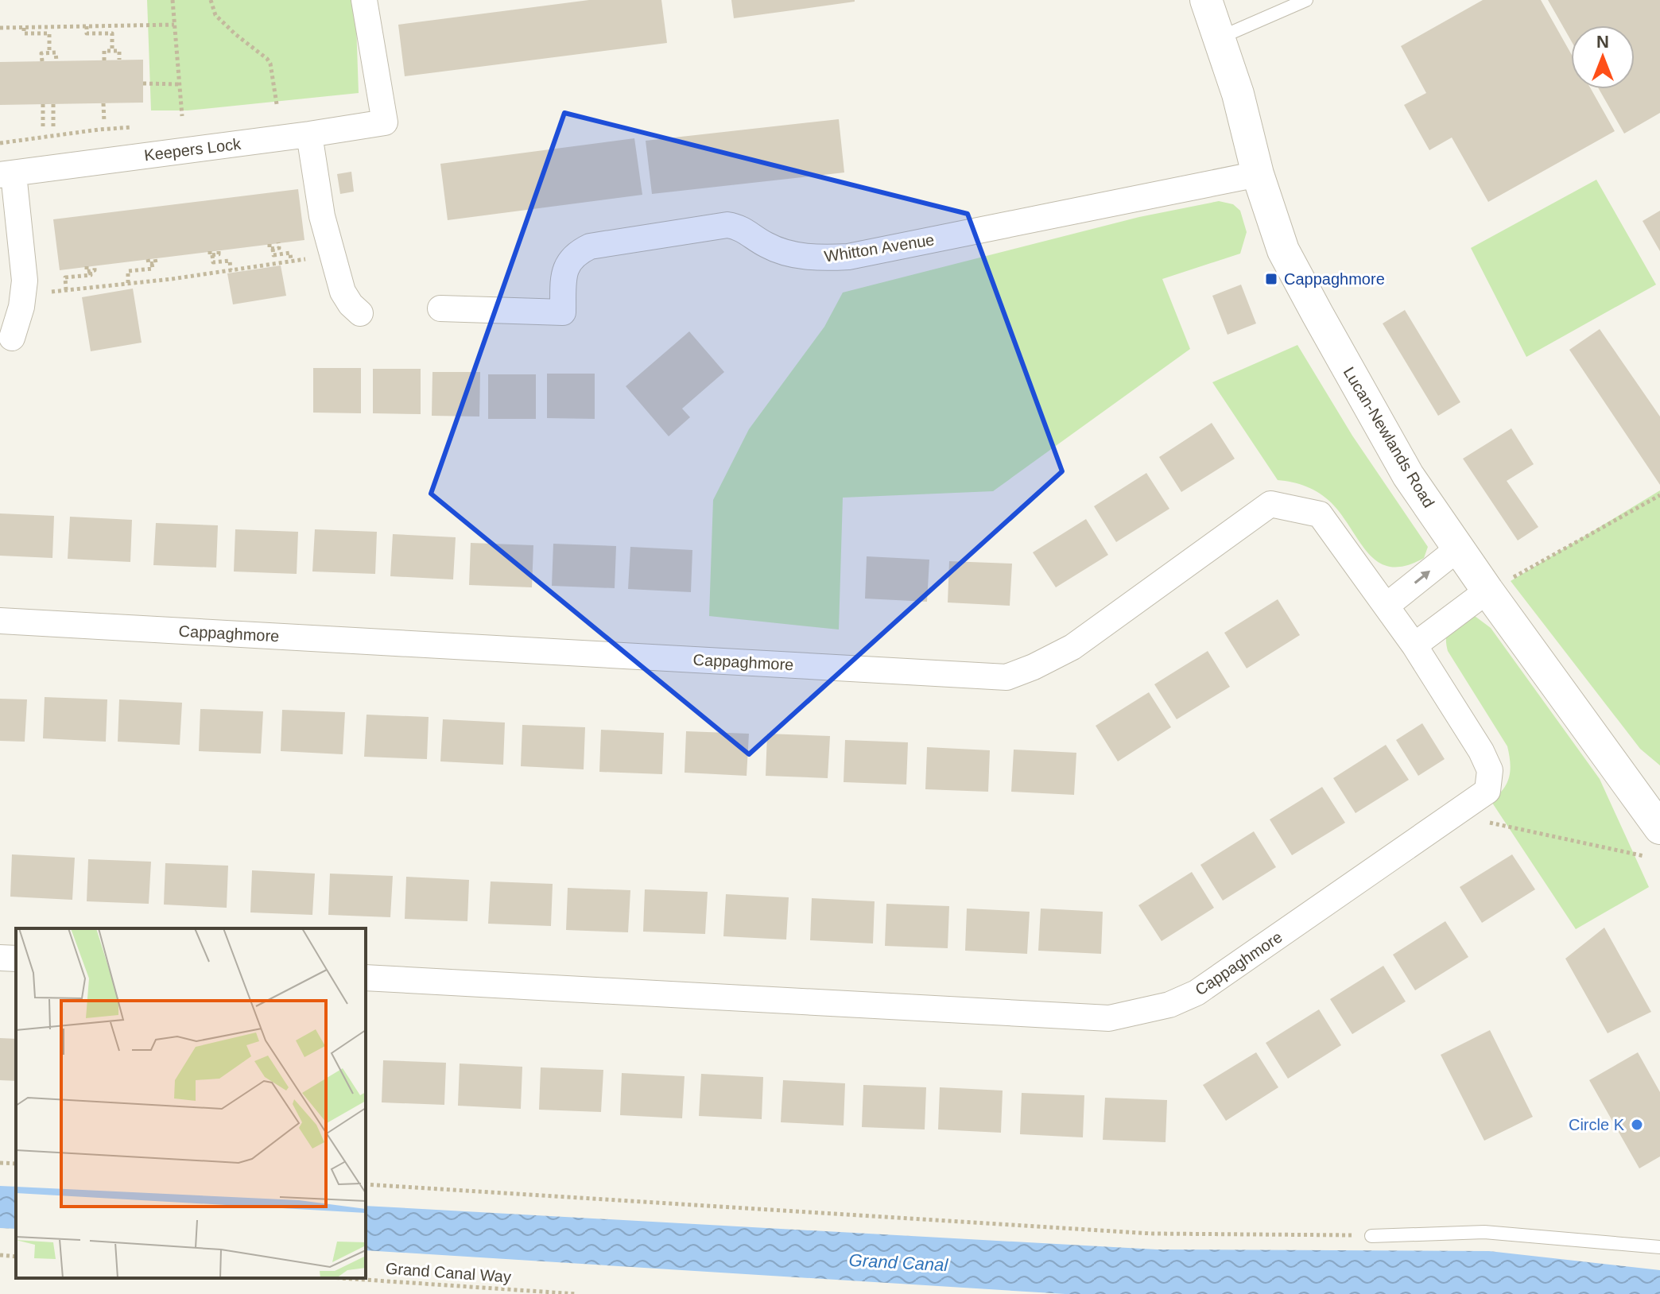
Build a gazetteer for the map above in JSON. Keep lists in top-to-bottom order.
{
  "streets": {
    "street": [
      "Keepers Lock",
      "Whitton Avenue",
      "Lucan-Newlands Road",
      "Cappaghmore"
    ],
    "path": ["Grand Canal Way"]
  },
  "crossings": [
    ["Whitton Avenue", "Lucan-Newlands Road"]
  ],
  "water": ["Grand Canal"],
  "places": {
    "transit": ["Cappaghmore"],
    "other": ["Circle K"]
  },
  "north": "top"
}
